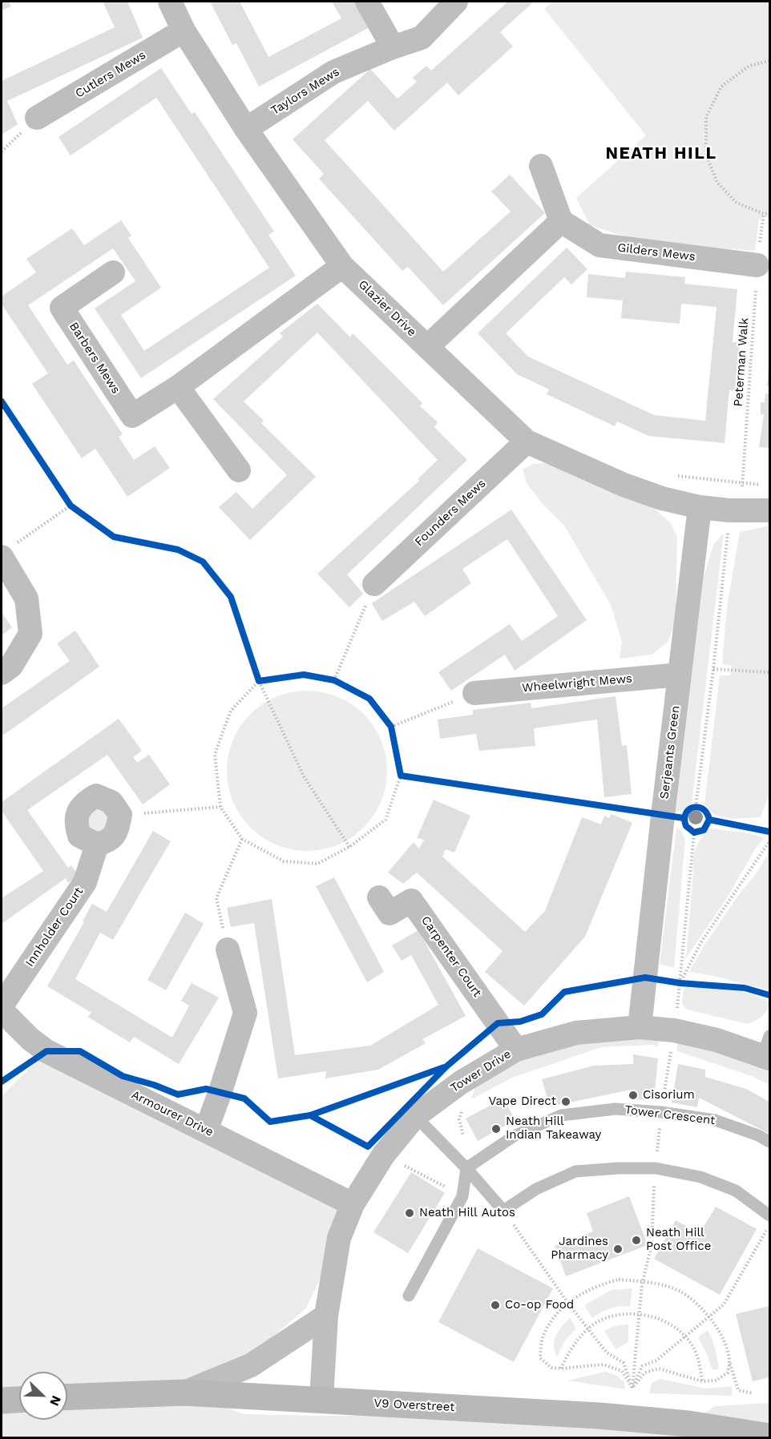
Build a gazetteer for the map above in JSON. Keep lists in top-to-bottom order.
{
  "streets": {
    "street": [
      "Cutlers Mews",
      "Taylors Mews",
      "Gilders Mews",
      "Glazier Drive",
      "Barbers Mews",
      "Founders Mews",
      "Wheelwright Mews",
      "Serjeants Green",
      "Innholder Court",
      "Carpenter Court",
      "Tower Drive",
      "Armourer Drive",
      "V9 Overstreet"
    ],
    "lane": ["Tower Crescent"],
    "path": ["Peterman Walk"]
  },
  "crossings": [
    ["Cutlers Mews", "Glazier Drive"],
    ["Taylors Mews", "Glazier Drive"],
    ["Gilders Mews", "Peterman Walk"],
    ["Glazier Drive", "Barbers Mews"],
    ["Glazier Drive", "Peterman Walk"],
    ["Glazier Drive", "Founders Mews"],
    ["Glazier Drive", "Serjeants Green"],
    ["Wheelwright Mews", "Serjeants Green"],
    ["Serjeants Green", "Tower Drive"],
    ["Carpenter Court", "Tower Drive"],
    ["Tower Drive", "Armourer Drive"],
    ["Tower Drive", "V9 Overstreet"]
  ],
  "districts": ["NEATH HILL"],
  "places": [
    "Cisorium",
    "Vape Direct",
    "Neath Hill Indian Takeaway",
    "Neath Hill Autos",
    "Neath Hill Post Office",
    "Jardines Pharmacy",
    "Co-op Food"
  ],
  "north": "bottom right"
}
